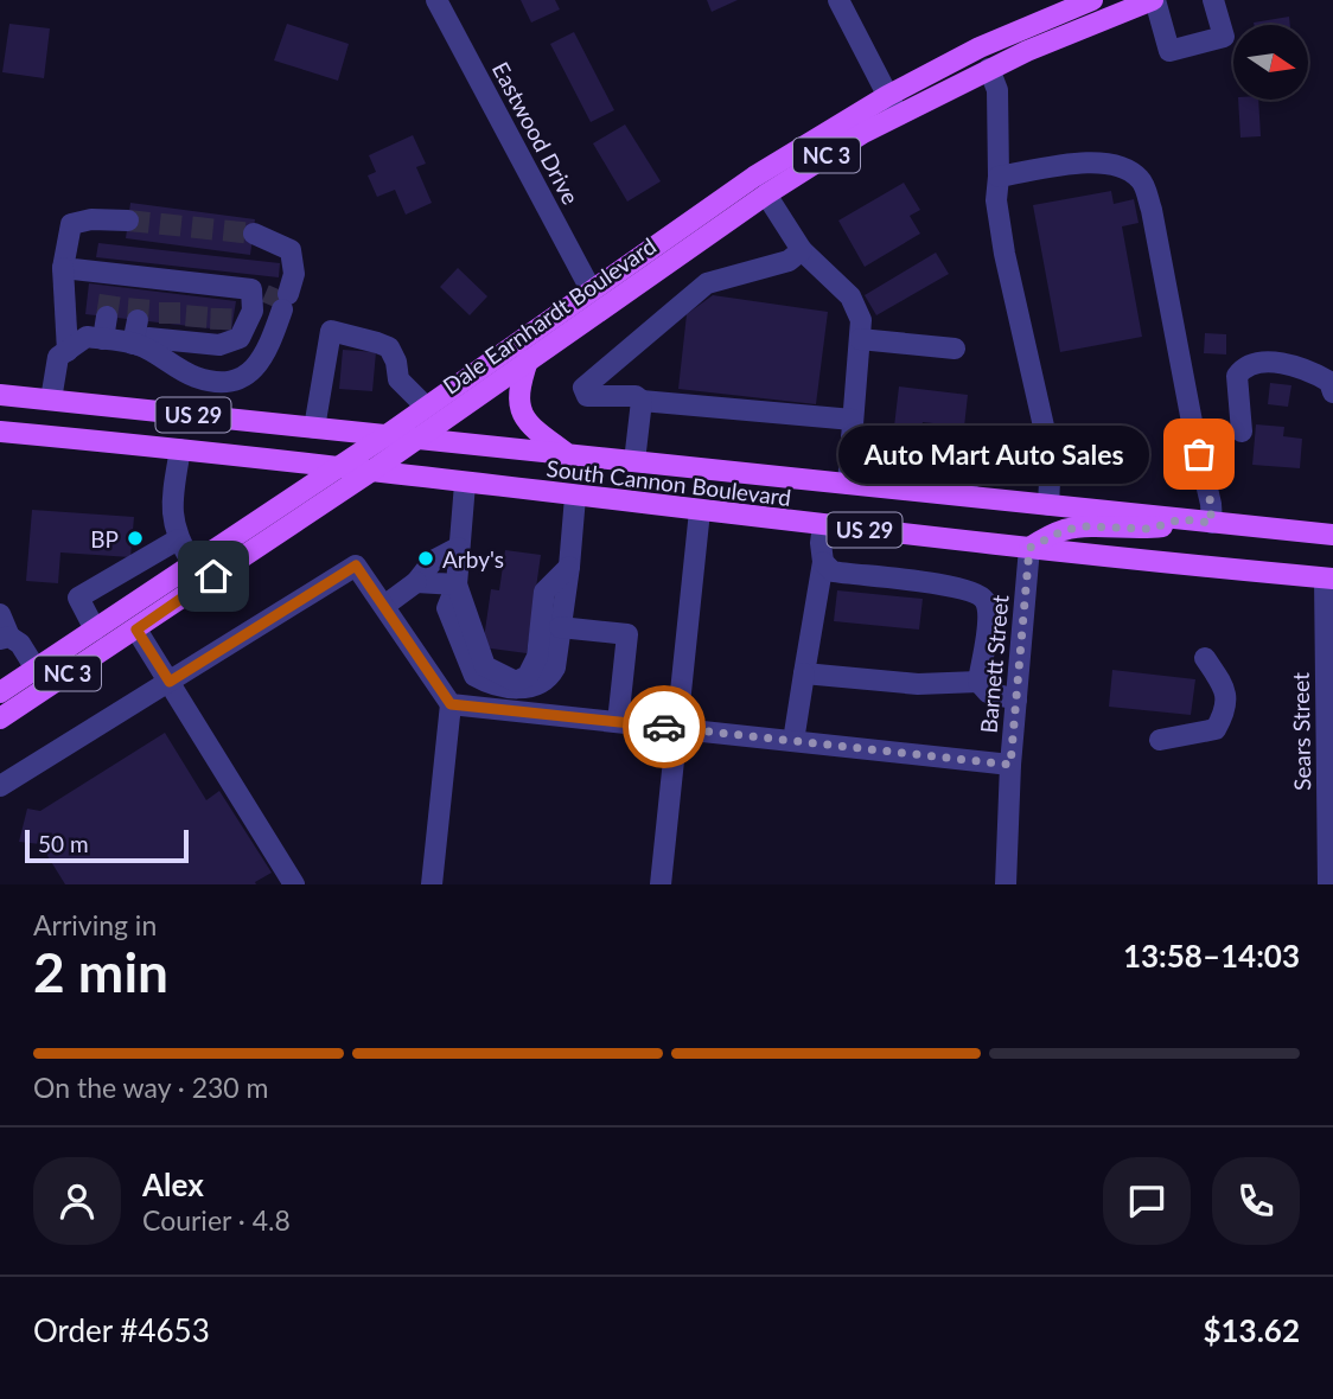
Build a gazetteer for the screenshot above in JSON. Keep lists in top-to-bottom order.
{
  "streets": {
    "main road": [
      "NC 3",
      "Dale Earnhardt Boulevard",
      "US 29",
      "South Cannon Boulevard"
    ],
    "street": ["Eastwood Drive", "Barnett Street", "Sears Street"]
  },
  "crossings": [
    ["Eastwood Drive", "Dale Earnhardt Boulevard"],
    ["Dale Earnhardt Boulevard", "South Cannon Boulevard"],
    ["US 29", "South Cannon Boulevard"],
    ["US 29", "Barnett Street"],
    ["South Cannon Boulevard", "Barnett Street"],
    ["South Cannon Boulevard", "Sears Street"]
  ],
  "places": ["Auto Mart Auto Sales", "BP", "Arby's"],
  "scale_bar": "50 m",
  "north": "right",
  "page": {
    "bubble": "Auto Mart Auto Sales",
    "scale": "50 m",
    "heading": ["2 min", "Arriving in", "13:58–14:03"],
    "panel": [
      "Alex",
      "Courier · 4.8",
      "Order #4653",
      "$13.62"
    ],
    "bar": "On the way · 230 m"
  }
}
